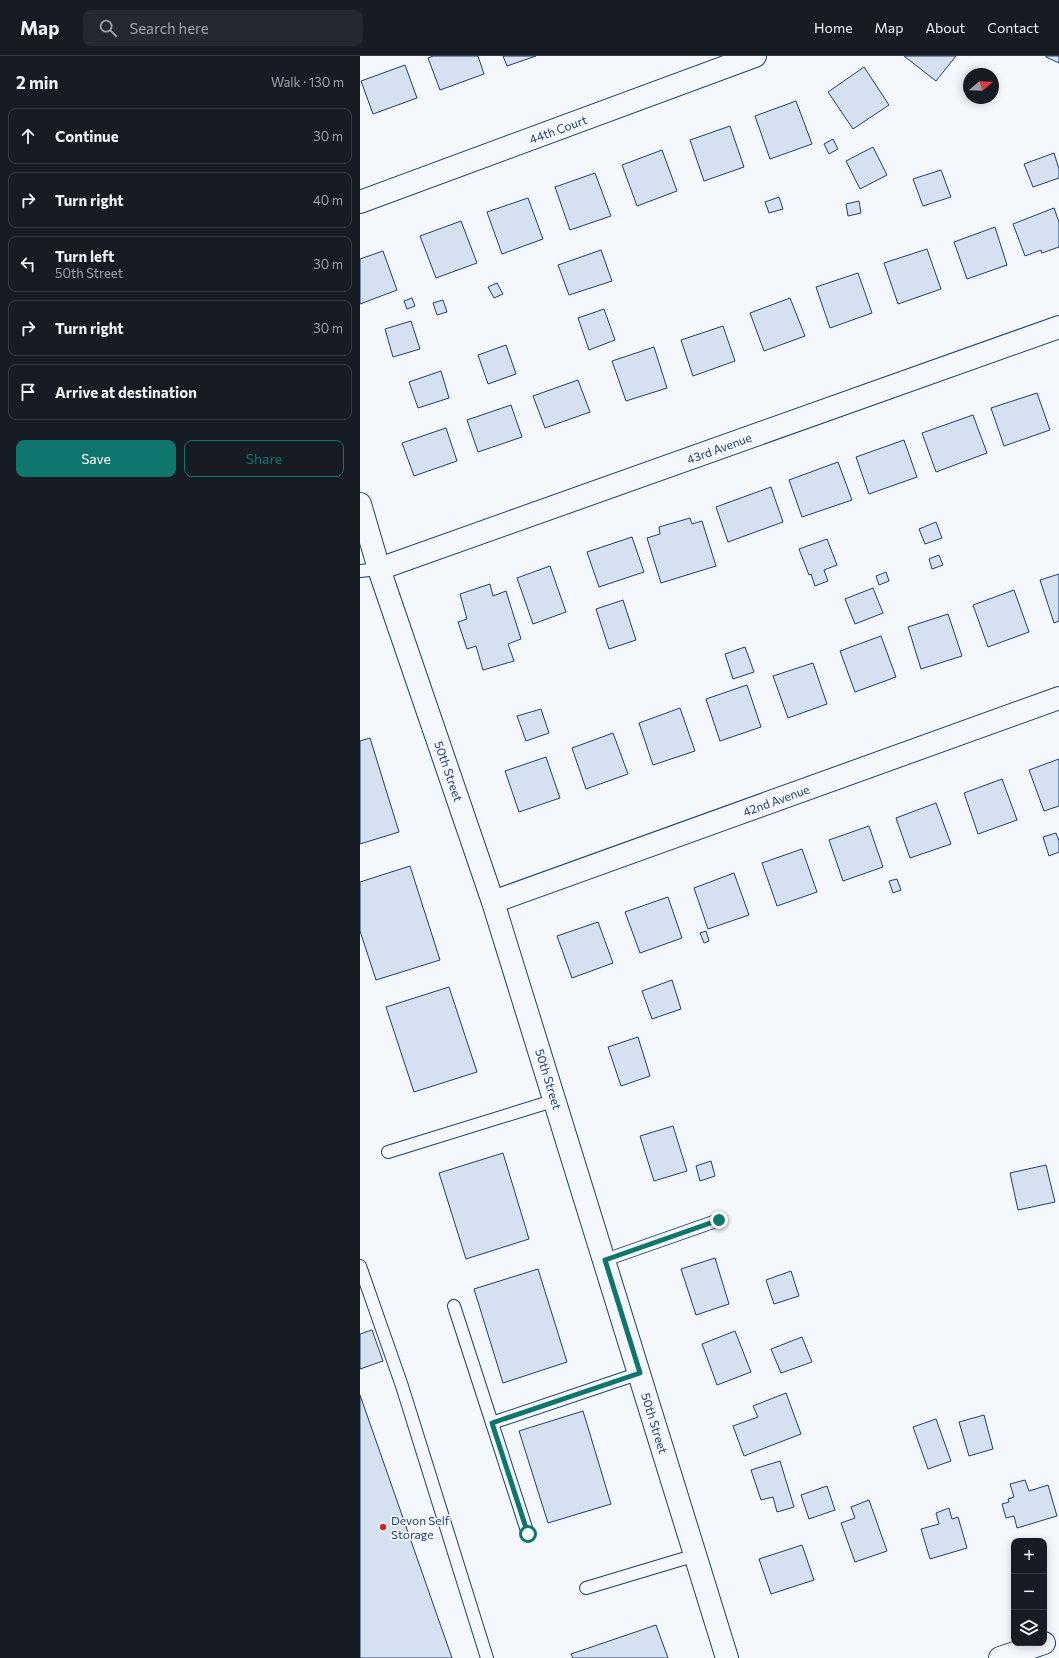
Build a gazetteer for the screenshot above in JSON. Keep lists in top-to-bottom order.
{
  "streets": {
    "street": [
      "44th Court",
      "43rd Avenue",
      "50th Street",
      "42nd Avenue"
    ]
  },
  "crossings": [
    ["43rd Avenue", "50th Street"],
    ["50th Street", "42nd Avenue"]
  ],
  "places": ["Devon Self Storage"],
  "north": "right",
  "page": {
    "header": "Map",
    "search": "Search here",
    "nav": [
      "Home",
      "Map",
      "About",
      "Contact"
    ],
    "heading": ["2 min", "Walk · 130 m"],
    "list": [
      ["Continue", "30 m"],
      ["Turn right", "40 m"],
      ["Turn left", "50th Street", "30 m"],
      ["Turn right", "30 m"],
      "Arrive at destination"
    ],
    "buttons": ["Save", "Share"],
    "map_buttons": ["+", "−"]
  }
}
